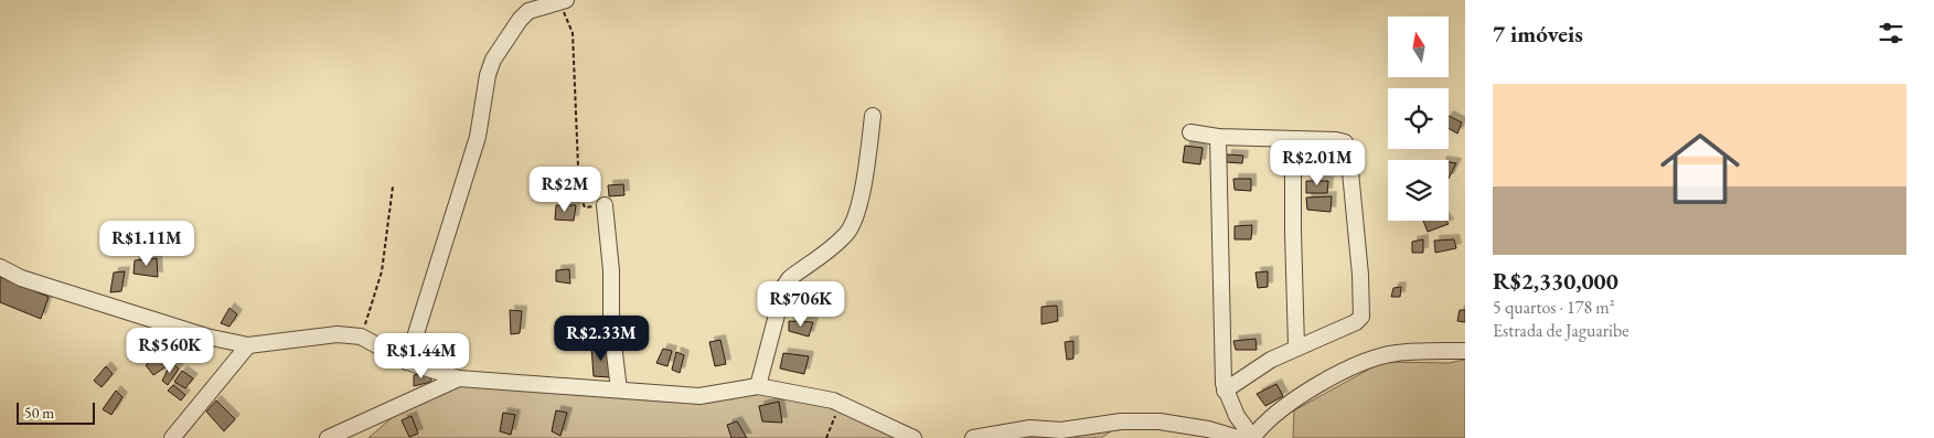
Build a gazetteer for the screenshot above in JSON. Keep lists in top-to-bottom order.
{
  "scale_bar": "50 m",
  "north": "top",
  "page": {
    "heading": "7 imóveis",
    "list": [
      {
        "name": "R$2,330,000",
        "note": "5 quartos · 178 m² · Estrada de Jaguaribe"
      }
    ],
    "price": [
      "R$2.01M",
      "R$2M",
      "R$1.11M",
      "R$706K",
      "R$2.33M",
      "R$560K",
      "R$1.44M"
    ],
    "scale": "50 m"
  }
}
